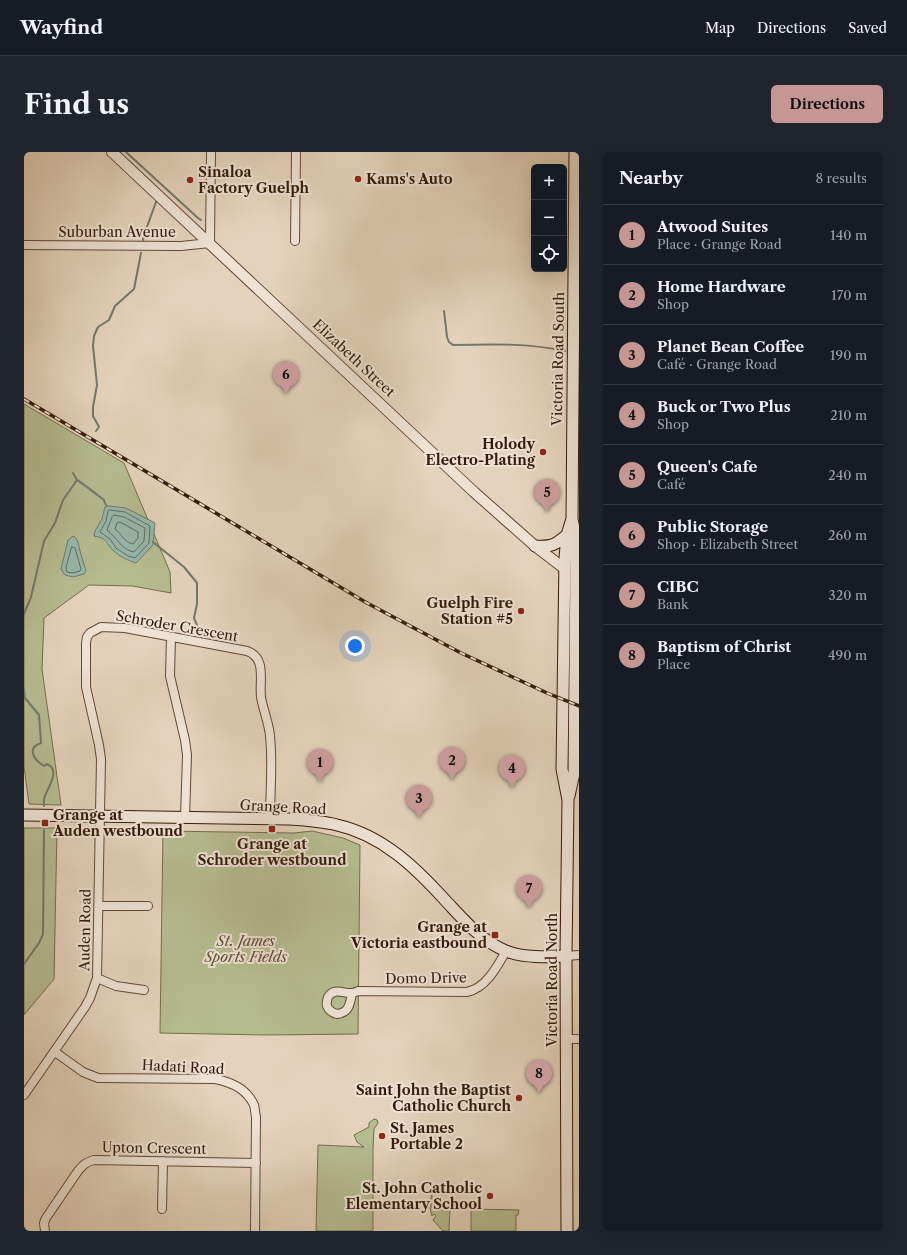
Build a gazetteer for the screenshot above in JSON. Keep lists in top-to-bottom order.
{
  "streets": {
    "main road": [
      "Elizabeth Street",
      "Victoria Road South",
      "Grange Road",
      "Victoria Road North"
    ],
    "street": [
      "Suburban Avenue",
      "Schroder Crescent",
      "Auden Road",
      "Domo Drive",
      "Hadati Road",
      "Upton Crescent"
    ]
  },
  "crossings": [
    ["Suburban Avenue", "Elizabeth Street"],
    ["Elizabeth Street", "Victoria Road South"],
    ["Victoria Road South", "Victoria Road North"],
    ["Schroder Crescent", "Grange Road"],
    ["Schroder Crescent", "Auden Road"],
    ["Grange Road", "Auden Road"],
    ["Grange Road", "Domo Drive"],
    ["Grange Road", "Victoria Road North"],
    ["Auden Road", "Hadati Road"],
    ["Hadati Road", "Upton Crescent"]
  ],
  "parks": ["St. James Sports Fields"],
  "places": {
    "other": [
      "Kams's Auto",
      "Sinaloa Factory Guelph",
      "Holody Electro-Plating",
      "Guelph Fire Station #5",
      "Saint John the Baptist Catholic Church",
      "St. James Portable 2",
      "St. John Catholic Elementary School"
    ],
    "transit": ["Grange at Auden westbound", "Grange at Schroder westbound", "Grange at Victoria eastbound"]
  },
  "page": {
    "header": "Wayfind",
    "nav": ["Map", "Directions", "Saved"],
    "buttons": "Directions",
    "title": "Find us",
    "heading": ["Nearby", "8 results"],
    "map_buttons": ["+", "−"],
    "list": [
      {
        "mark": "1",
        "name": "Atwood Suites",
        "note": "Place · Grange Road",
        "value": "140 m"
      },
      {
        "mark": "2",
        "name": "Home Hardware",
        "note": "Shop",
        "value": "170 m"
      },
      {
        "mark": "3",
        "name": "Planet Bean Coffee",
        "note": "Café · Grange Road",
        "value": "190 m"
      },
      {
        "mark": "4",
        "name": "Buck or Two Plus",
        "note": "Shop",
        "value": "210 m"
      },
      {
        "mark": "5",
        "name": "Queen's Cafe",
        "note": "Café",
        "value": "240 m"
      },
      {
        "mark": "6",
        "name": "Public Storage",
        "note": "Shop · Elizabeth Street",
        "value": "260 m"
      },
      {
        "mark": "7",
        "name": "CIBC",
        "note": "Bank",
        "value": "320 m"
      },
      {
        "mark": "8",
        "name": "Baptism of Christ",
        "note": "Place",
        "value": "490 m"
      }
    ],
    "pins": [
      "6",
      "5",
      "2",
      "1",
      "4",
      "3",
      "7",
      "8"
    ]
  }
}
